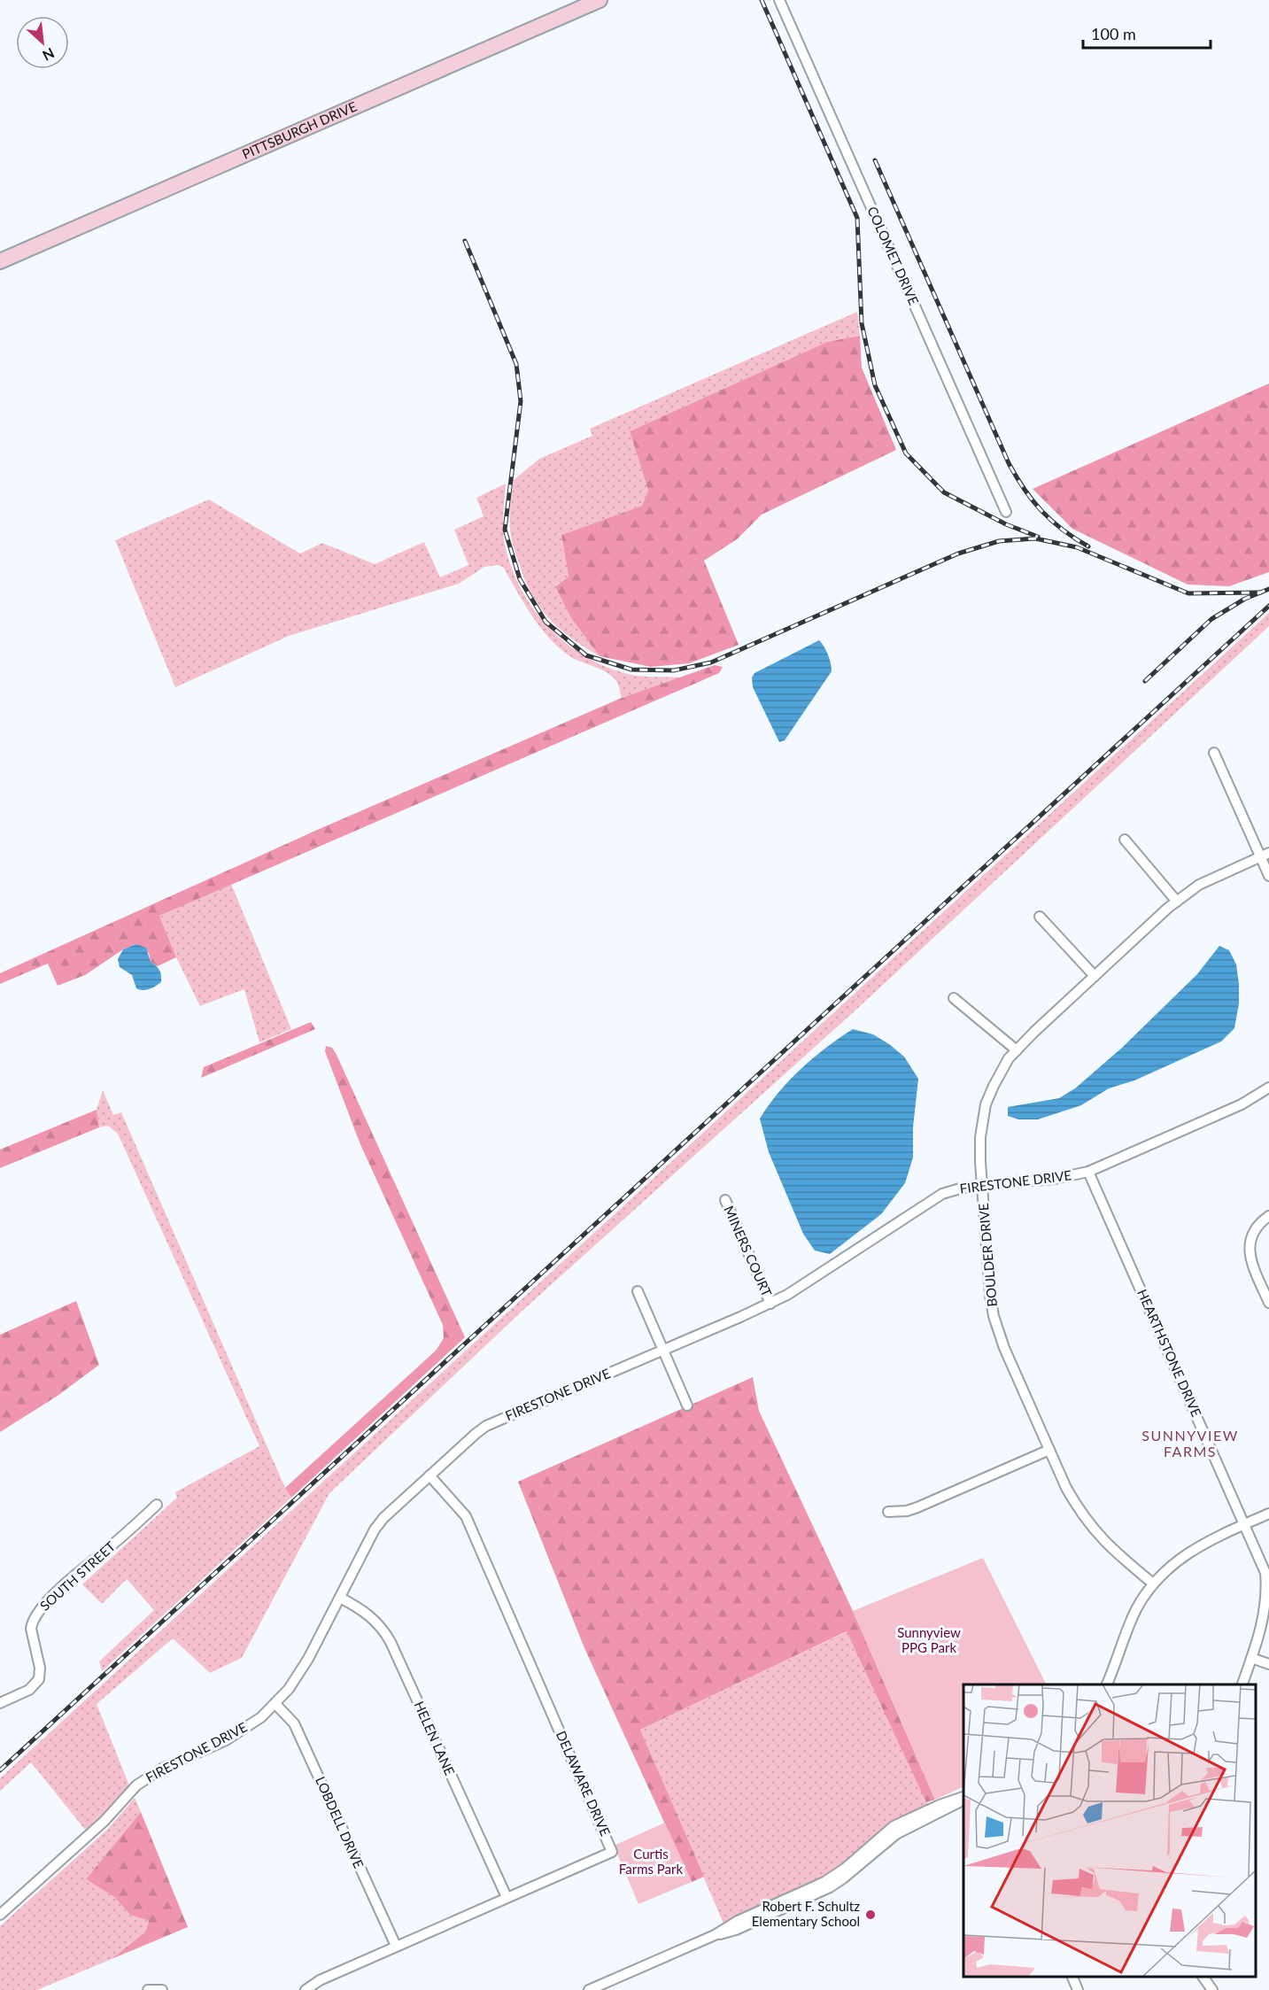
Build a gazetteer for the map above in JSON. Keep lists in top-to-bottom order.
{
  "streets": {
    "street": [
      "PITTSBURGH DRIVE",
      "COLOMET DRIVE",
      "FIRESTONE DRIVE",
      "MINERS COURT",
      "BOULDER DRIVE",
      "HEARTHSTONE DRIVE",
      "SOUTH STREET",
      "HELEN LANE",
      "DELAWARE DRIVE",
      "LOBDELL DRIVE"
    ]
  },
  "crossings": [
    ["FIRESTONE DRIVE", "MINERS COURT"],
    ["FIRESTONE DRIVE", "BOULDER DRIVE"],
    ["FIRESTONE DRIVE", "HEARTHSTONE DRIVE"],
    ["FIRESTONE DRIVE", "HELEN LANE"],
    ["FIRESTONE DRIVE", "DELAWARE DRIVE"],
    ["FIRESTONE DRIVE", "LOBDELL DRIVE"],
    ["HELEN LANE", "DELAWARE DRIVE"],
    ["DELAWARE DRIVE", "LOBDELL DRIVE"]
  ],
  "districts": ["SUNNYVIEW FARMS"],
  "parks": ["Sunnyview PPG Park", "Curtis Farms Park"],
  "places": ["Robert F. Schultz Elementary School"],
  "scale_bar": "100 m",
  "north": "bottom right"
}
